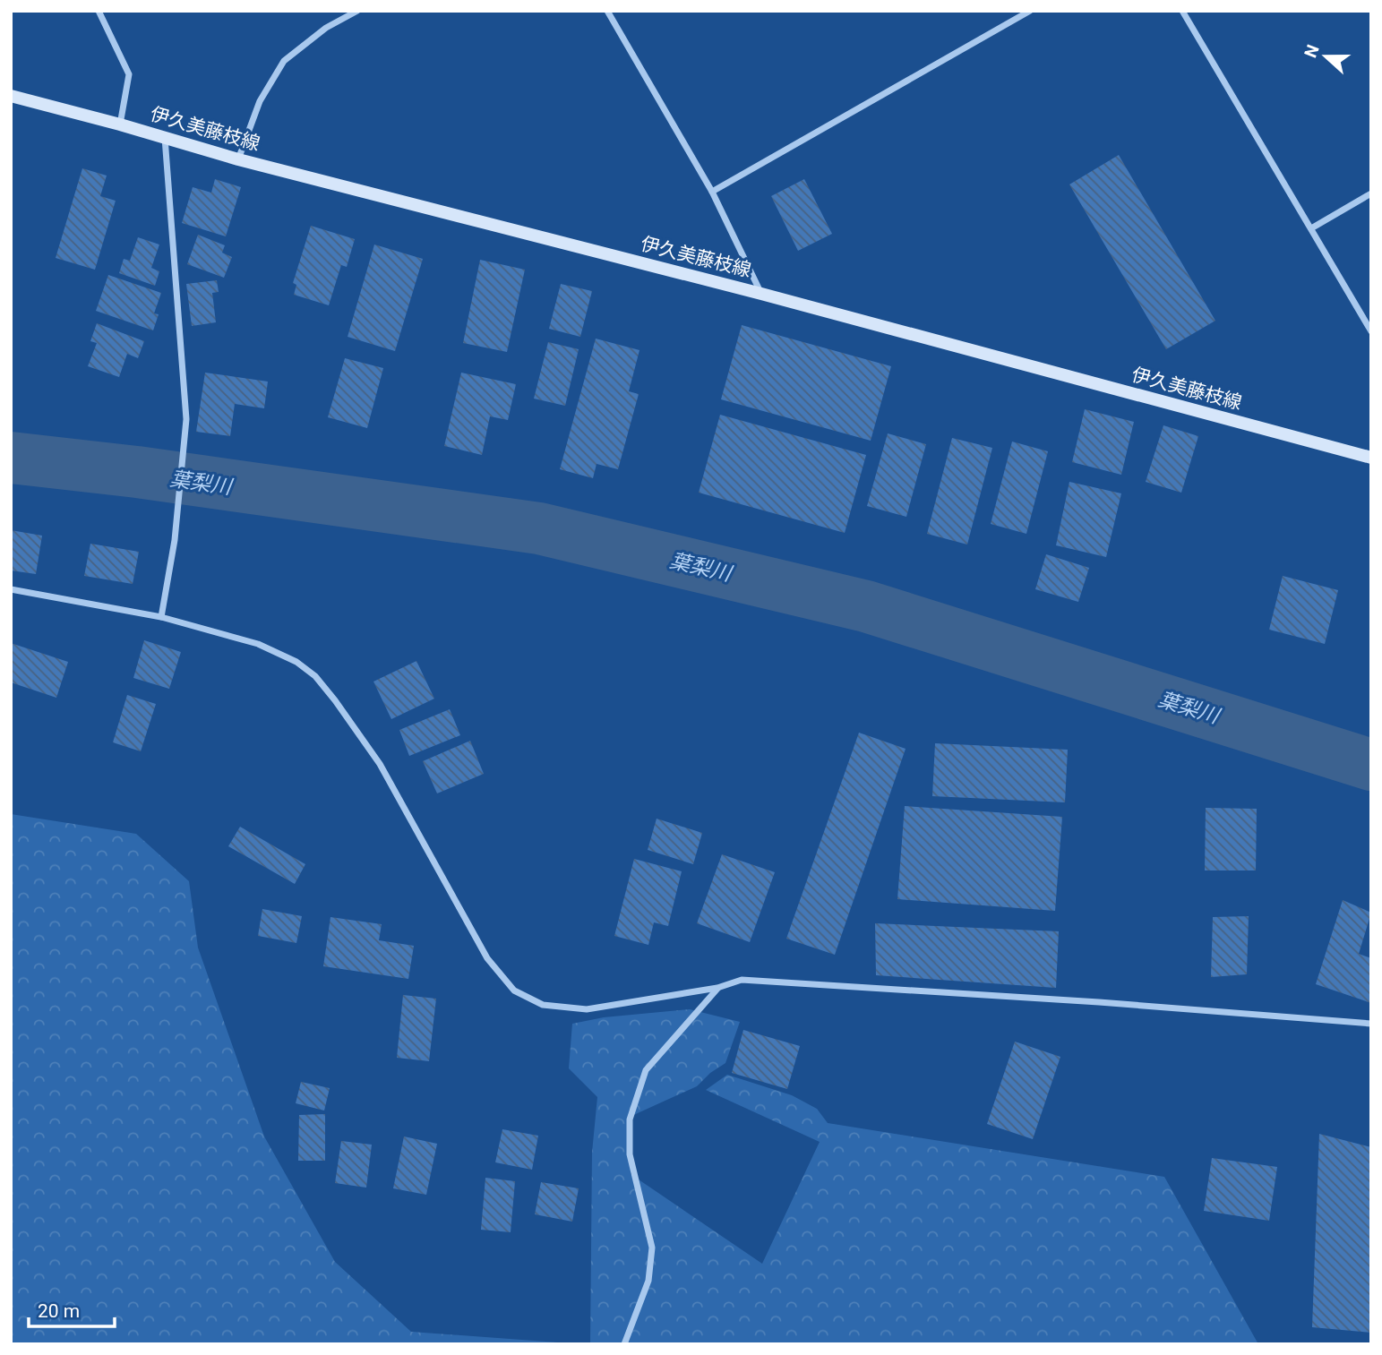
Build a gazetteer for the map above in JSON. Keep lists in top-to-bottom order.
{
  "streets": {
    "main road": ["伊久美藤枝線"]
  },
  "water": ["葉梨川"],
  "scale_bar": "20 m",
  "north": "left"
}
